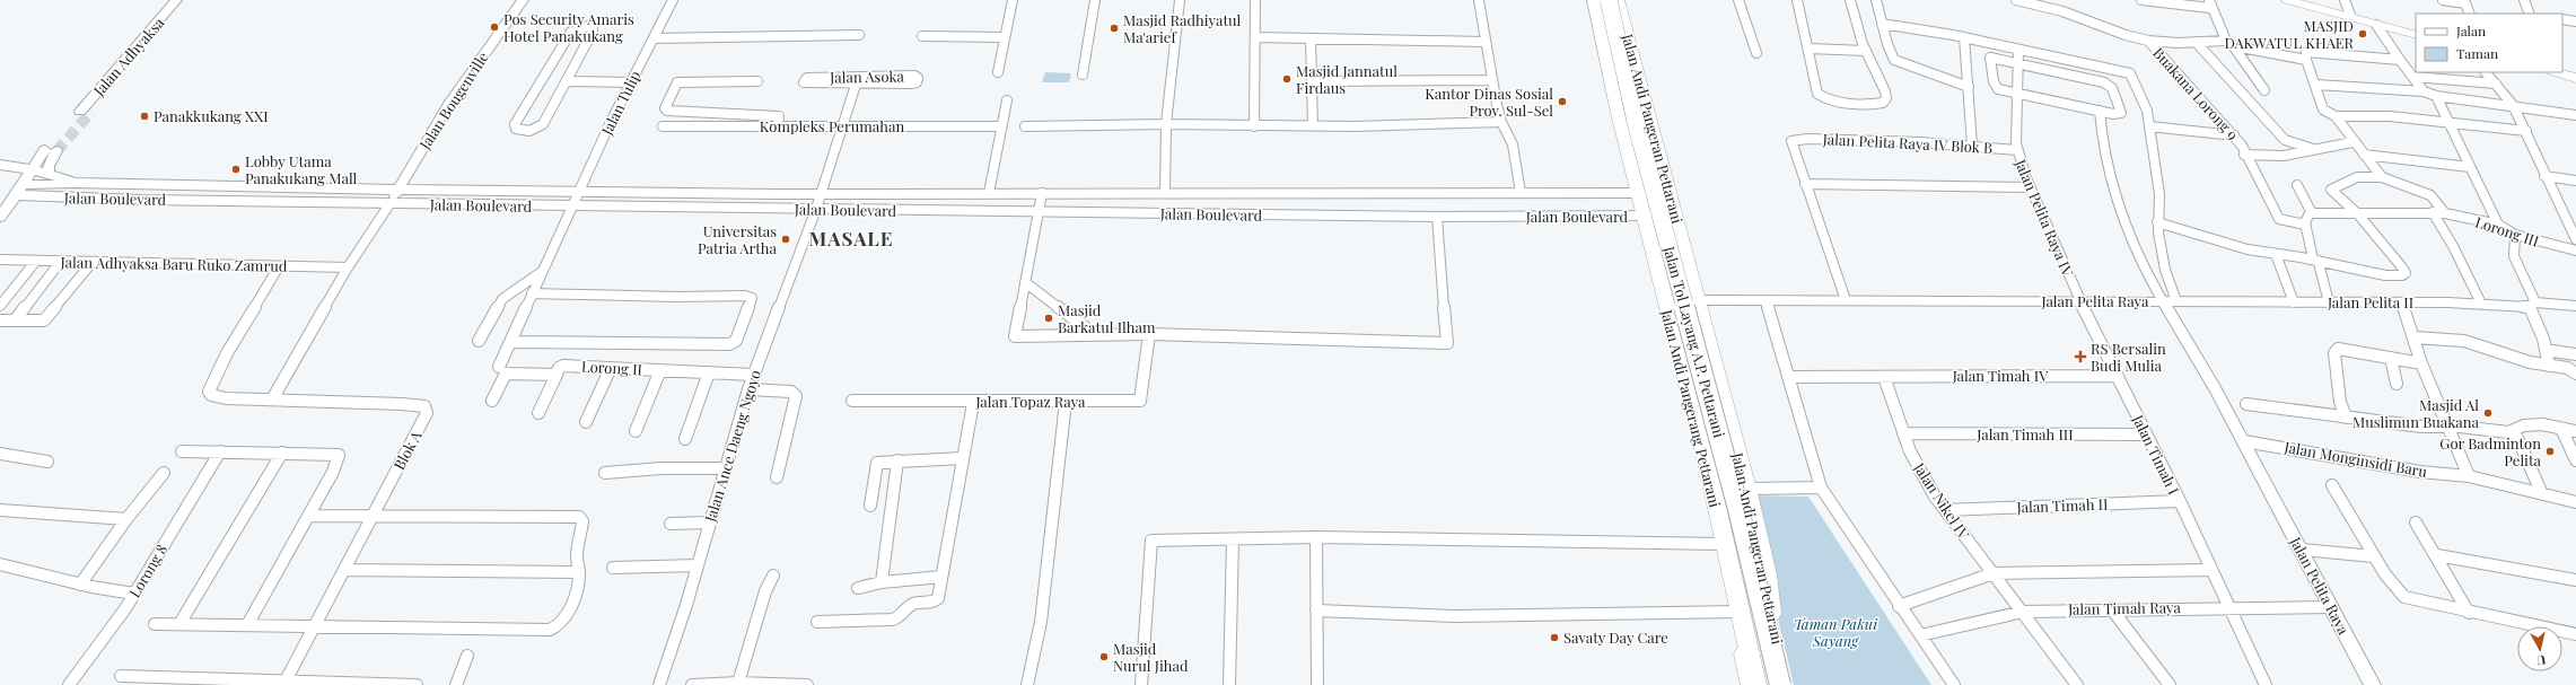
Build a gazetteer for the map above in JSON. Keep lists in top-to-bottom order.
{
  "streets": {
    "highway": ["Jalan Andi Pangeran Pettarani", "Jalan Tol Layang A.P. Pettarani", "Jalan Andi Pangerang Pettarani"],
    "street": [
      "Jalan Adhyaksa",
      "Jalan Asoka",
      "Buakana Lorong 9",
      "Jalan Bougenville",
      "Jalan Tulip",
      "Kompleks Perumahan",
      "Jalan Pelita Raya IV Blok B",
      "Jalan Boulevard",
      "Jalan Pelita Raya IV",
      "Lorong III",
      "Jalan Adhyaksa Baru Ruko Zamrud",
      "Jalan Pelita Raya",
      "Jalan Pelita II",
      "Lorong II",
      "Jalan Timah IV",
      "Jalan Topaz Raya",
      "Jalan Timah III",
      "Jalan Ance Daeng Ngoyo",
      "Blok A",
      "Jalan Timah I",
      "Jalan Monginsidi Baru",
      "Jalan Nikel IV",
      "Jalan Timah II",
      "Lorong 8",
      "Jalan Timah Raya"
    ]
  },
  "crossings": [
    ["Jalan Asoka", "Kompleks Perumahan"],
    ["Jalan Asoka", "Jalan Boulevard"],
    ["Jalan Asoka", "Jalan Ance Daeng Ngoyo"],
    ["Jalan Bougenville", "Jalan Boulevard"],
    ["Jalan Tulip", "Jalan Boulevard"],
    ["Jalan Andi Pangeran Pettarani", "Jalan Boulevard"],
    ["Jalan Andi Pangeran Pettarani", "Jalan Pelita Raya"],
    ["Jalan Pelita Raya IV Blok B", "Jalan Pelita Raya IV"],
    ["Jalan Boulevard", "Jalan Andi Pangerang Pettarani"],
    ["Jalan Boulevard", "Jalan Ance Daeng Ngoyo"],
    ["Jalan Pelita Raya IV", "Jalan Pelita Raya"],
    ["Jalan Pelita Raya IV", "Jalan Timah I"],
    ["Jalan Adhyaksa Baru Ruko Zamrud", "Blok A"],
    ["Jalan Pelita Raya", "Jalan Pelita II"],
    ["Jalan Pelita Raya", "Jalan Timah I"],
    ["Jalan Pelita Raya", "Jalan Monginsidi Baru"],
    ["Jalan Pelita Raya", "Jalan Timah Raya"],
    ["Lorong II", "Jalan Ance Daeng Ngoyo"],
    ["Jalan Timah IV", "Jalan Timah I"],
    ["Jalan Timah IV", "Jalan Nikel IV"],
    ["Jalan Timah III", "Jalan Timah I"],
    ["Jalan Timah III", "Jalan Nikel IV"],
    ["Jalan Timah I", "Jalan Timah II"],
    ["Jalan Timah I", "Jalan Timah Raya"],
    ["Jalan Nikel IV", "Jalan Timah II"],
    ["Jalan Nikel IV", "Jalan Timah Raya"]
  ],
  "districts": ["MASALE"],
  "parks": ["Taman Pakui Sayang"],
  "places": {
    "other": [
      "Pos Security Amaris Hotel Panakukang",
      "Masjid Radhiyatul Ma'arief",
      "MASJID DAKWATUL KHAER",
      "Masjid Jannatul Firdaus",
      "Kantor Dinas Sosial Prov. Sul-Sel",
      "Panakkukang XXI",
      "Lobby Utama Panakukang Mall",
      "Universitas Patria Artha",
      "Masjid Barkatul Ilham",
      "Masjid Al Muslimun Buakana",
      "Gor Badminton Pelita",
      "Savaty Day Care",
      "Masjid Nurul Jihad"
    ],
    "health": ["RS Bersalin Budi Mulia"]
  },
  "legend": ["Jalan", "Taman"],
  "north": "bottom"
}
